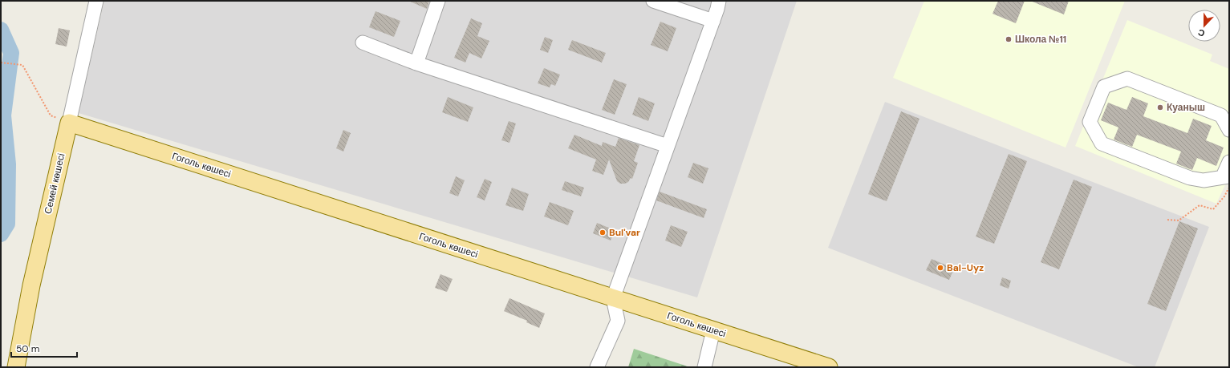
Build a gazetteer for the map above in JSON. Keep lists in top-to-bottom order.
{
  "streets": {
    "main road": ["Гоголь көшесі", "Семей көшесі"]
  },
  "crossings": [
    ["Гоголь көшесі", "Семей көшесі"]
  ],
  "places": [
    "Школа №11",
    "Куаныш",
    "Bul'var",
    "Bal-Uyz"
  ],
  "scale_bar": "50 m",
  "north": "bottom"
}
